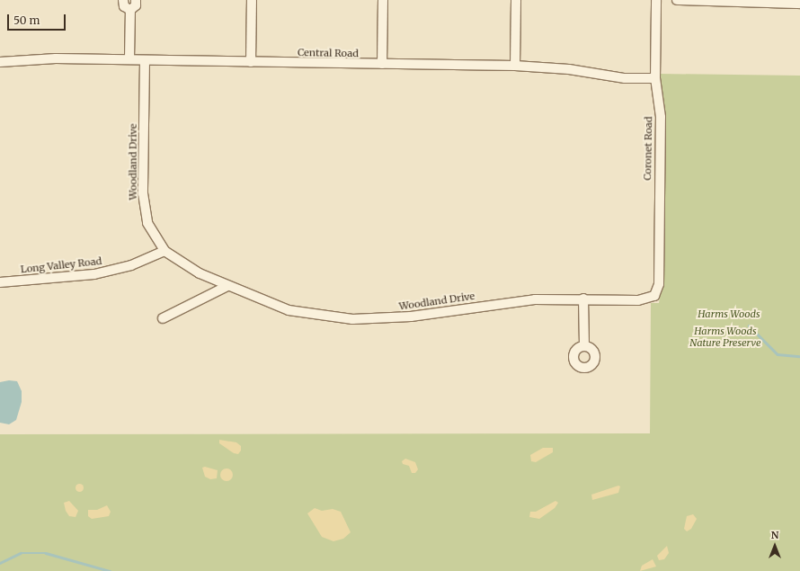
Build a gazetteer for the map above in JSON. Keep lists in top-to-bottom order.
{
  "streets": {
    "street": [
      "Central Road",
      "Coronet Road",
      "Woodland Drive",
      "Long Valley Road"
    ]
  },
  "crossings": [
    ["Central Road", "Coronet Road"],
    ["Central Road", "Woodland Drive"],
    ["Coronet Road", "Woodland Drive"],
    ["Woodland Drive", "Long Valley Road"]
  ],
  "parks": ["Harms Woods", "Harms Woods Nature Preserve"],
  "scale_bar": "50 m",
  "north": "top"
}
